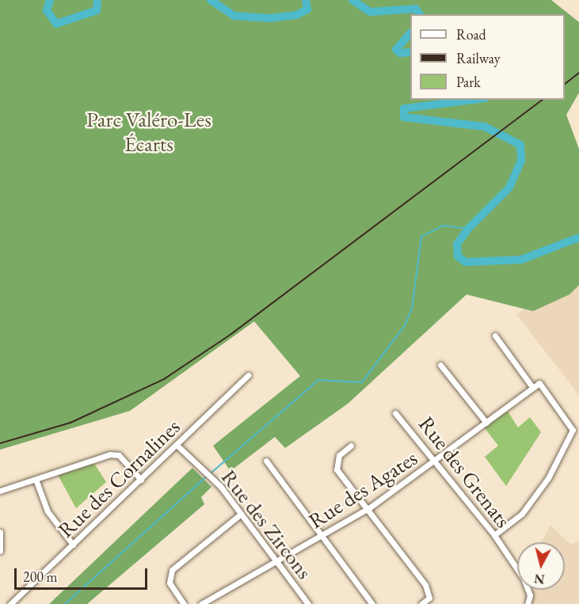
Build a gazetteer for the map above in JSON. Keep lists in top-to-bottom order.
{
  "streets": {
    "street": [
      "Rue des Grenats",
      "Rue des Cornalines",
      "Rue des Agates",
      "Rue des Zircons"
    ]
  },
  "crossings": [
    ["Rue des Grenats", "Rue des Agates"],
    ["Rue des Cornalines", "Rue des Zircons"],
    ["Rue des Agates", "Rue des Zircons"]
  ],
  "parks": ["Parc Valéro-Les Écarts"],
  "legend": ["Road", "Railway", "Park"],
  "scale_bar": "200 m",
  "north": "bottom"
}
